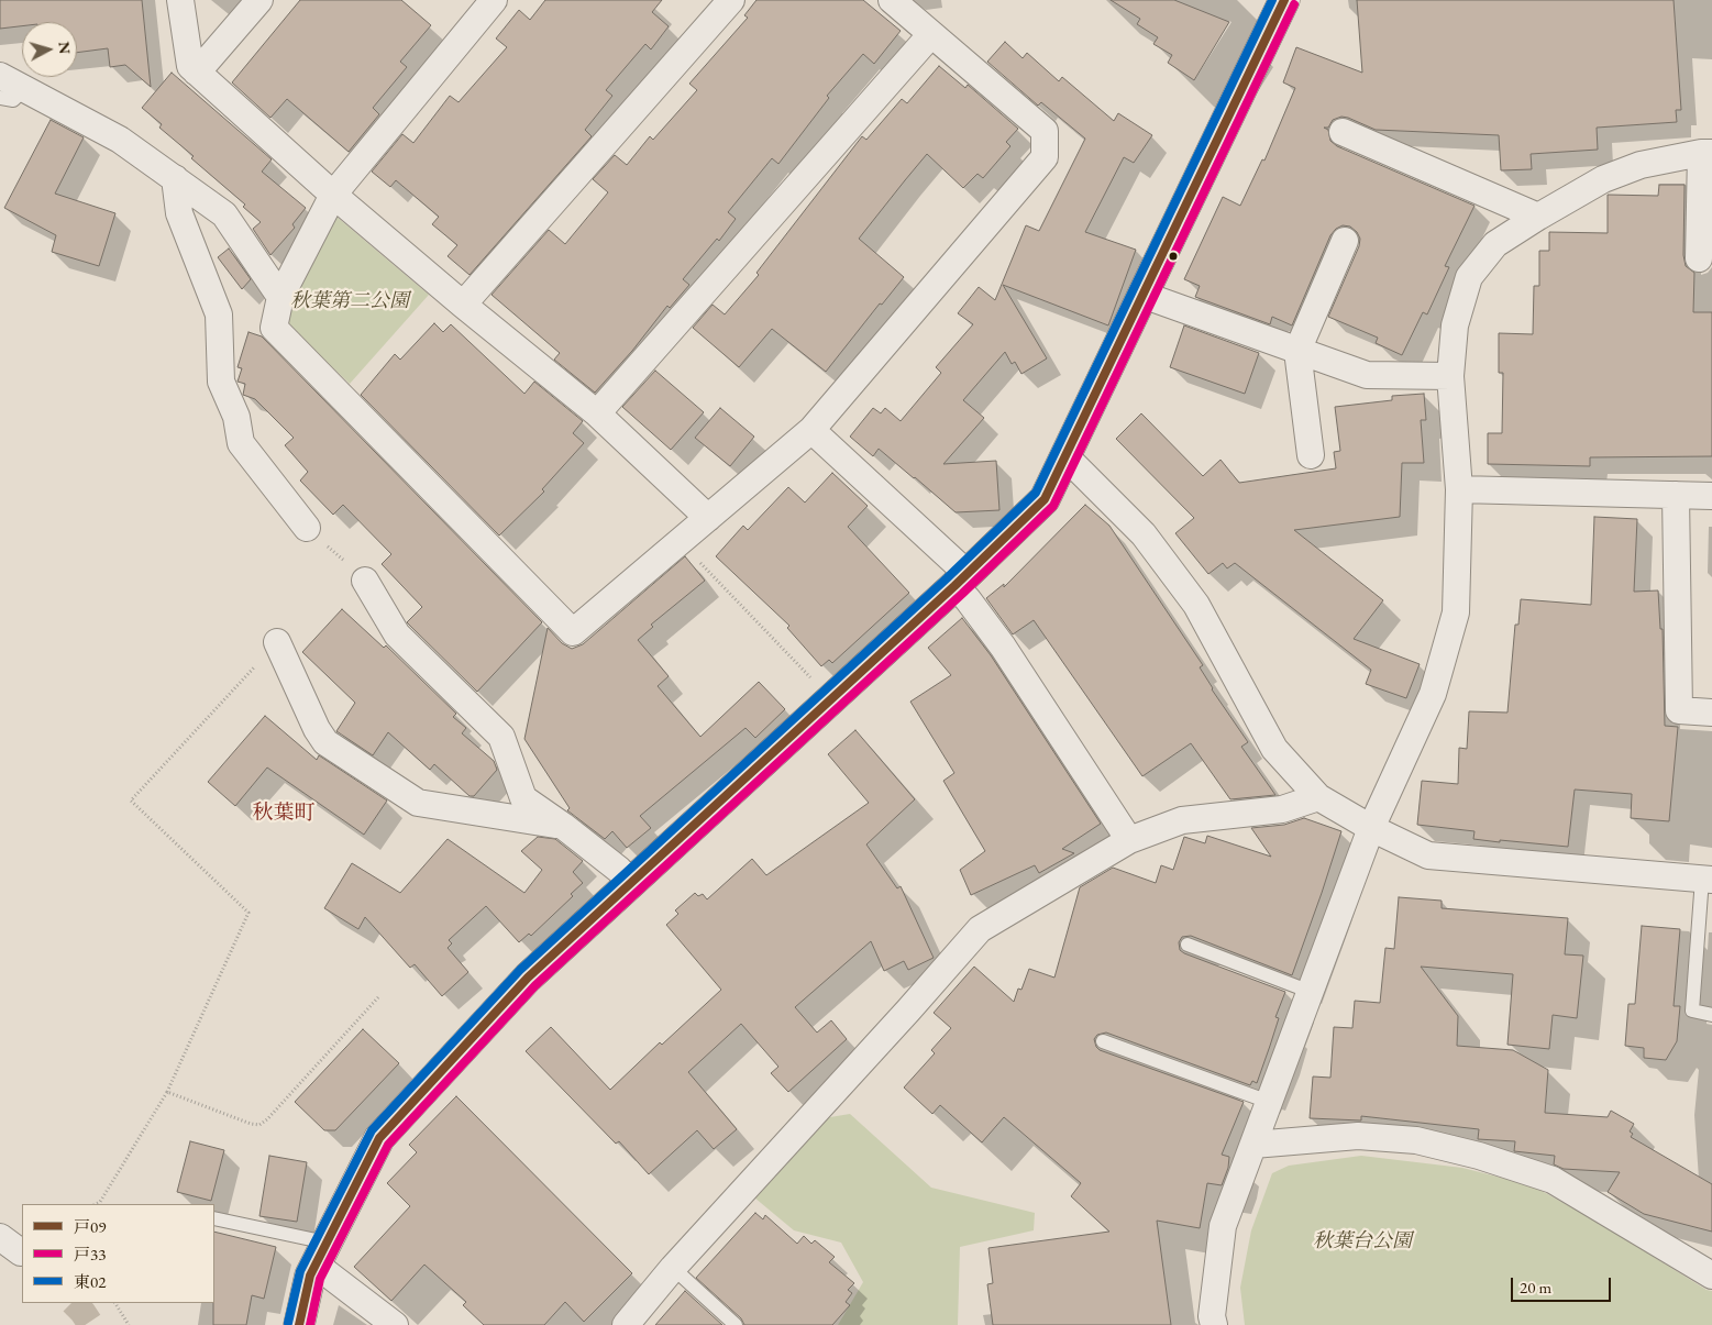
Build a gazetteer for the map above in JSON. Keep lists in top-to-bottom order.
{
  "districts": ["秋葉町"],
  "parks": ["秋葉第二公園", "秋葉台公園"],
  "lines": ["transit line 戸09", "transit line 東02", "transit line 戸33"],
  "legend": ["戸09", "戸33", "東02"],
  "scale_bar": "20 m",
  "north": "right"
}
